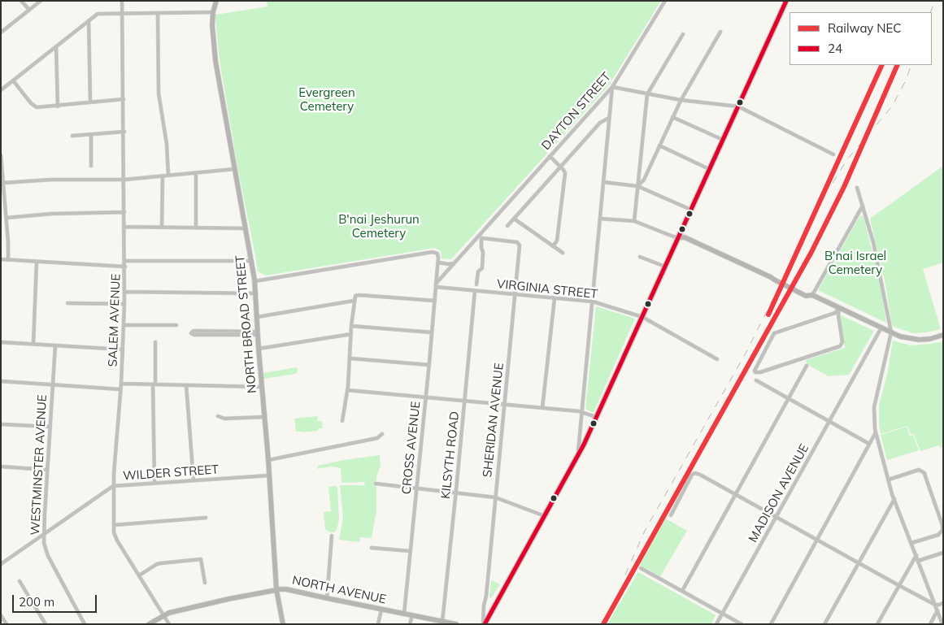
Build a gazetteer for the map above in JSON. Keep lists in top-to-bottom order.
{
  "streets": {
    "main road": ["NORTH BROAD STREET", "NORTH AVENUE"],
    "street": [
      "DAYTON STREET",
      "VIRGINIA STREET",
      "SALEM AVENUE",
      "SHERIDAN AVENUE",
      "CROSS AVENUE",
      "KILSYTH ROAD",
      "WESTMINSTER AVENUE",
      "WILDER STREET",
      "MADISON AVENUE"
    ]
  },
  "crossings": [
    ["DAYTON STREET", "SHERIDAN AVENUE"],
    ["VIRGINIA STREET", "SHERIDAN AVENUE"],
    ["VIRGINIA STREET", "CROSS AVENUE"],
    ["VIRGINIA STREET", "KILSYTH ROAD"],
    ["SALEM AVENUE", "WILDER STREET"],
    ["SALEM AVENUE", "NORTH AVENUE"],
    ["NORTH BROAD STREET", "CROSS AVENUE"],
    ["NORTH BROAD STREET", "WILDER STREET"],
    ["NORTH BROAD STREET", "NORTH AVENUE"],
    ["CROSS AVENUE", "NORTH AVENUE"],
    ["KILSYTH ROAD", "NORTH AVENUE"],
    ["WESTMINSTER AVENUE", "WILDER STREET"]
  ],
  "parks": ["Evergreen Cemetery", "B'nai Jeshurun Cemetery", "B'nai Israel Cemetery"],
  "lines": ["transit line 24", "rail line NEC"],
  "legend": ["Railway NEC", "24"],
  "scale_bar": "200 m"
}
